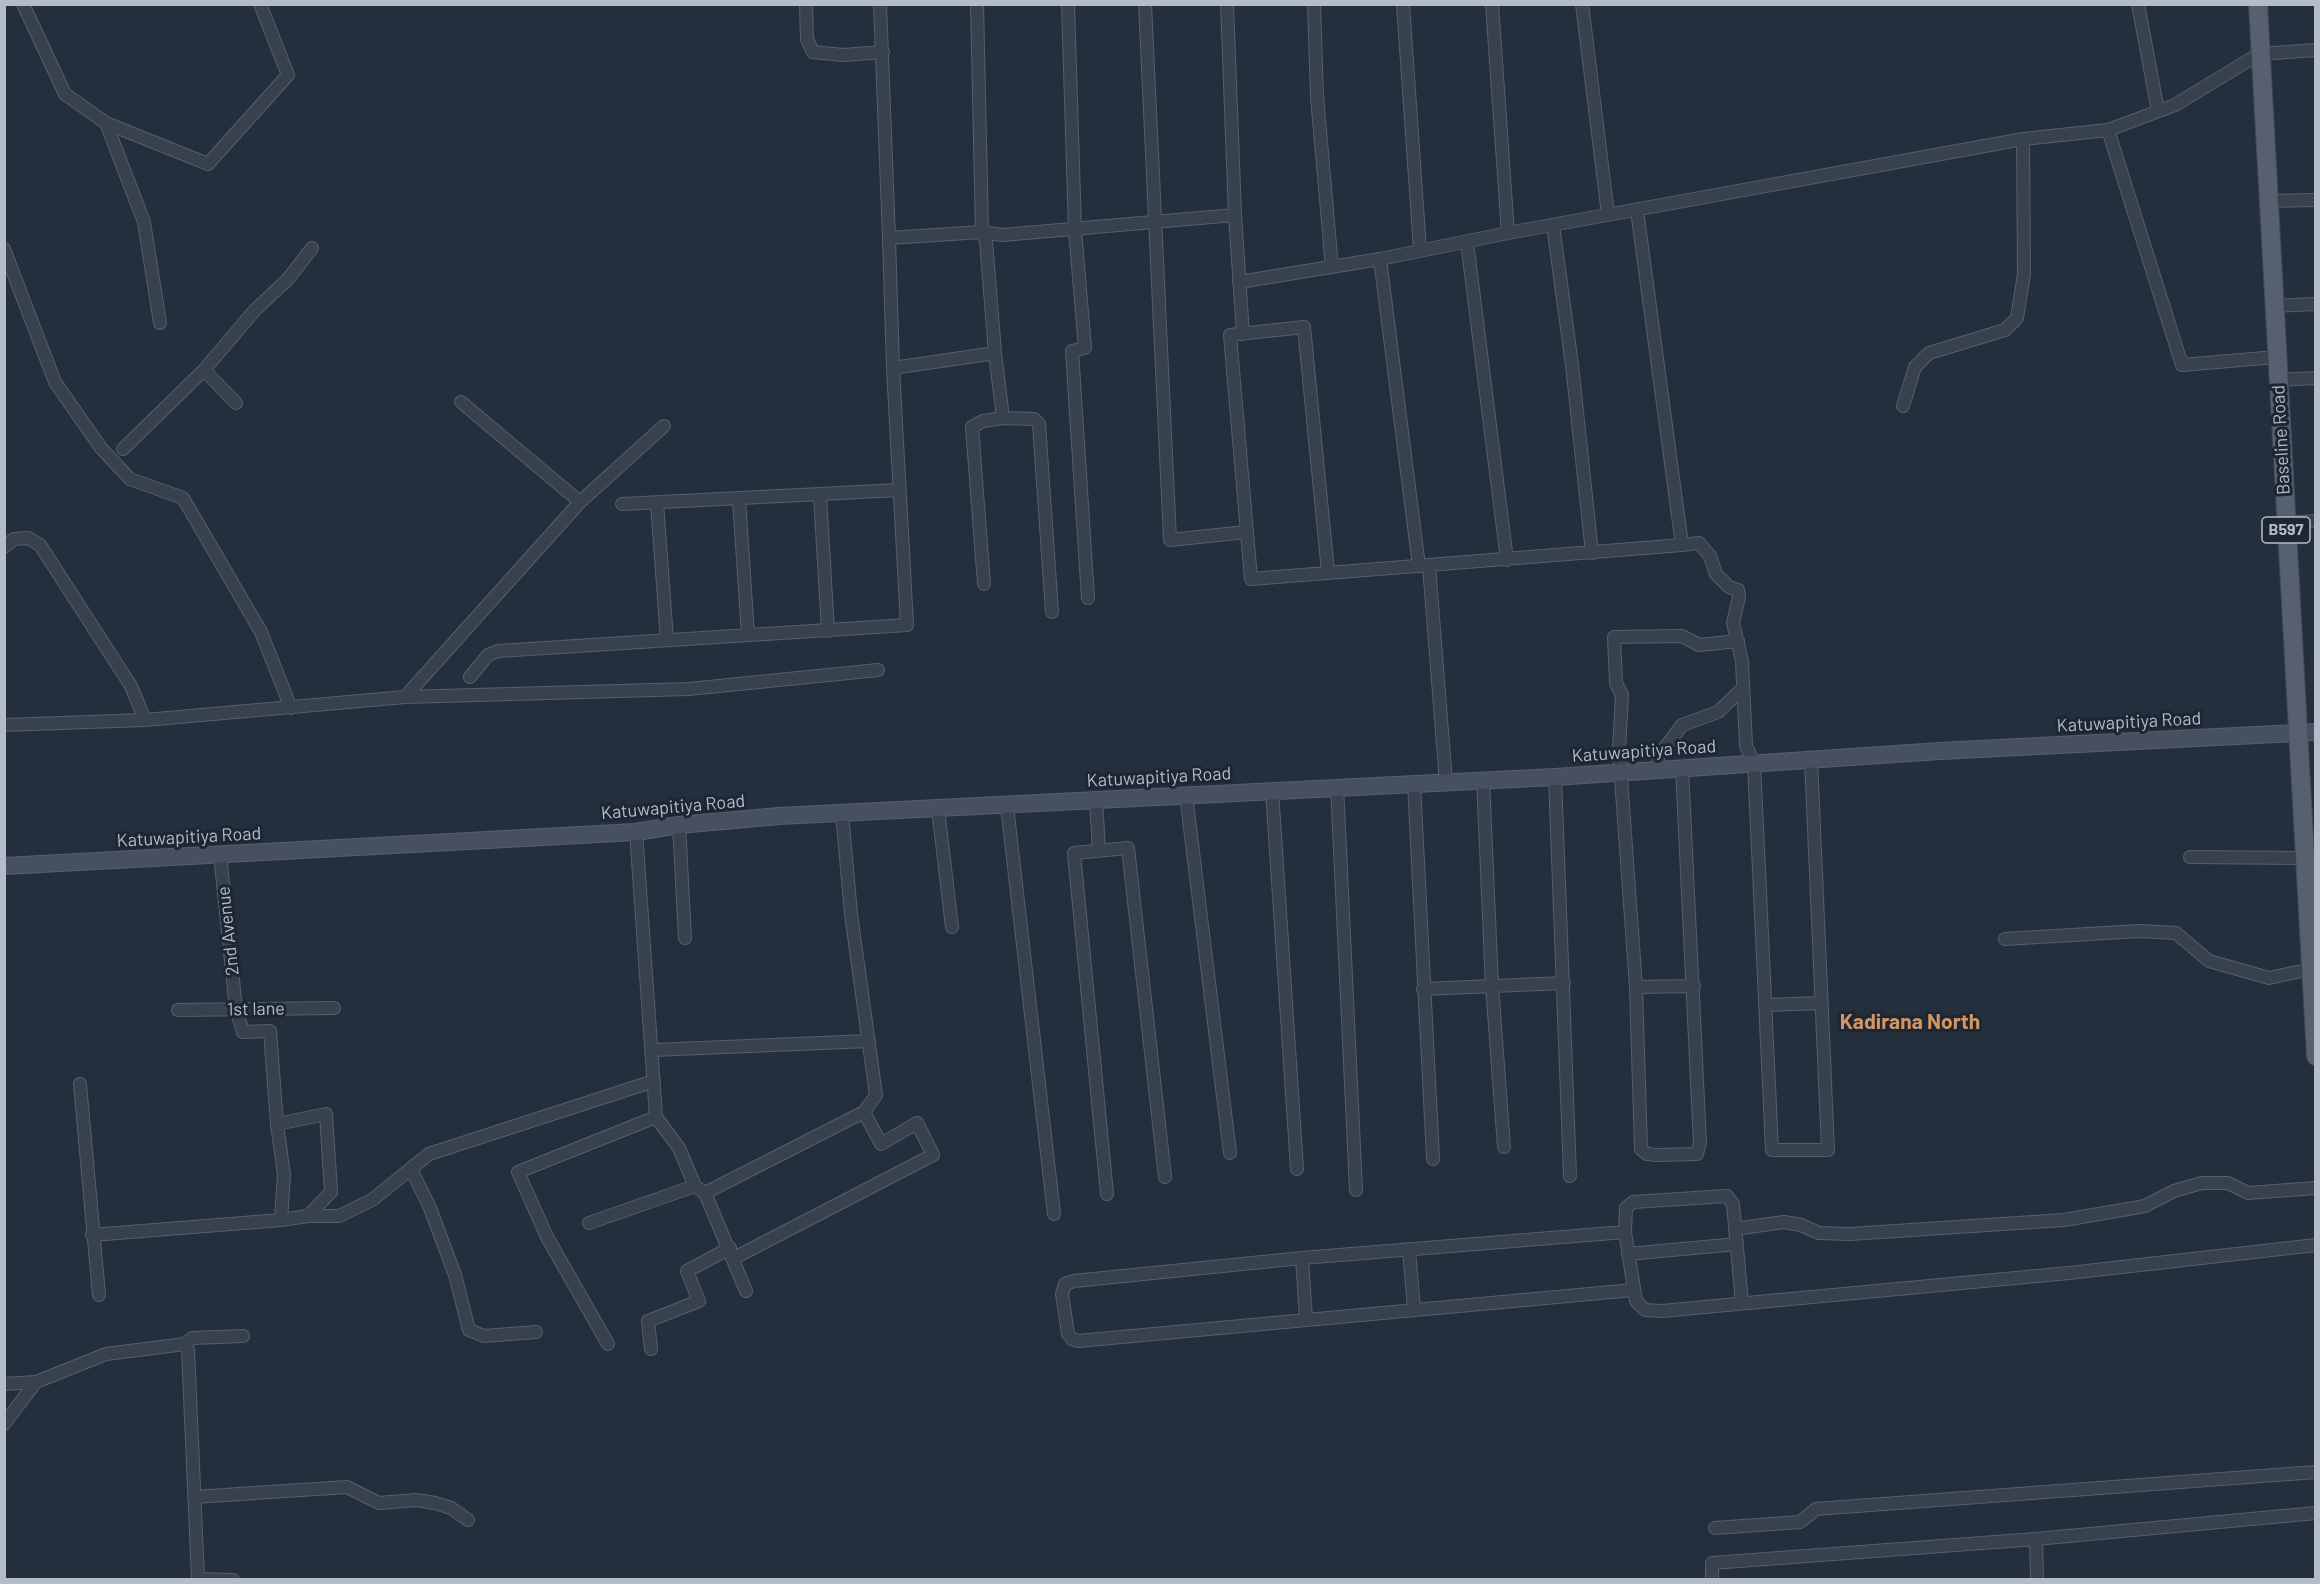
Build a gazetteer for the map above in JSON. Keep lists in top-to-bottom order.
{
  "streets": {
    "main road": ["Baseline Road", "B597"],
    "street": ["Katuwapitiya Road", "2nd Avenue", "1st lane"]
  },
  "crossings": [
    ["Baseline Road", "Katuwapitiya Road"],
    ["Katuwapitiya Road", "2nd Avenue"],
    ["2nd Avenue", "1st lane"]
  ],
  "districts": ["Kadirana North"]
}
